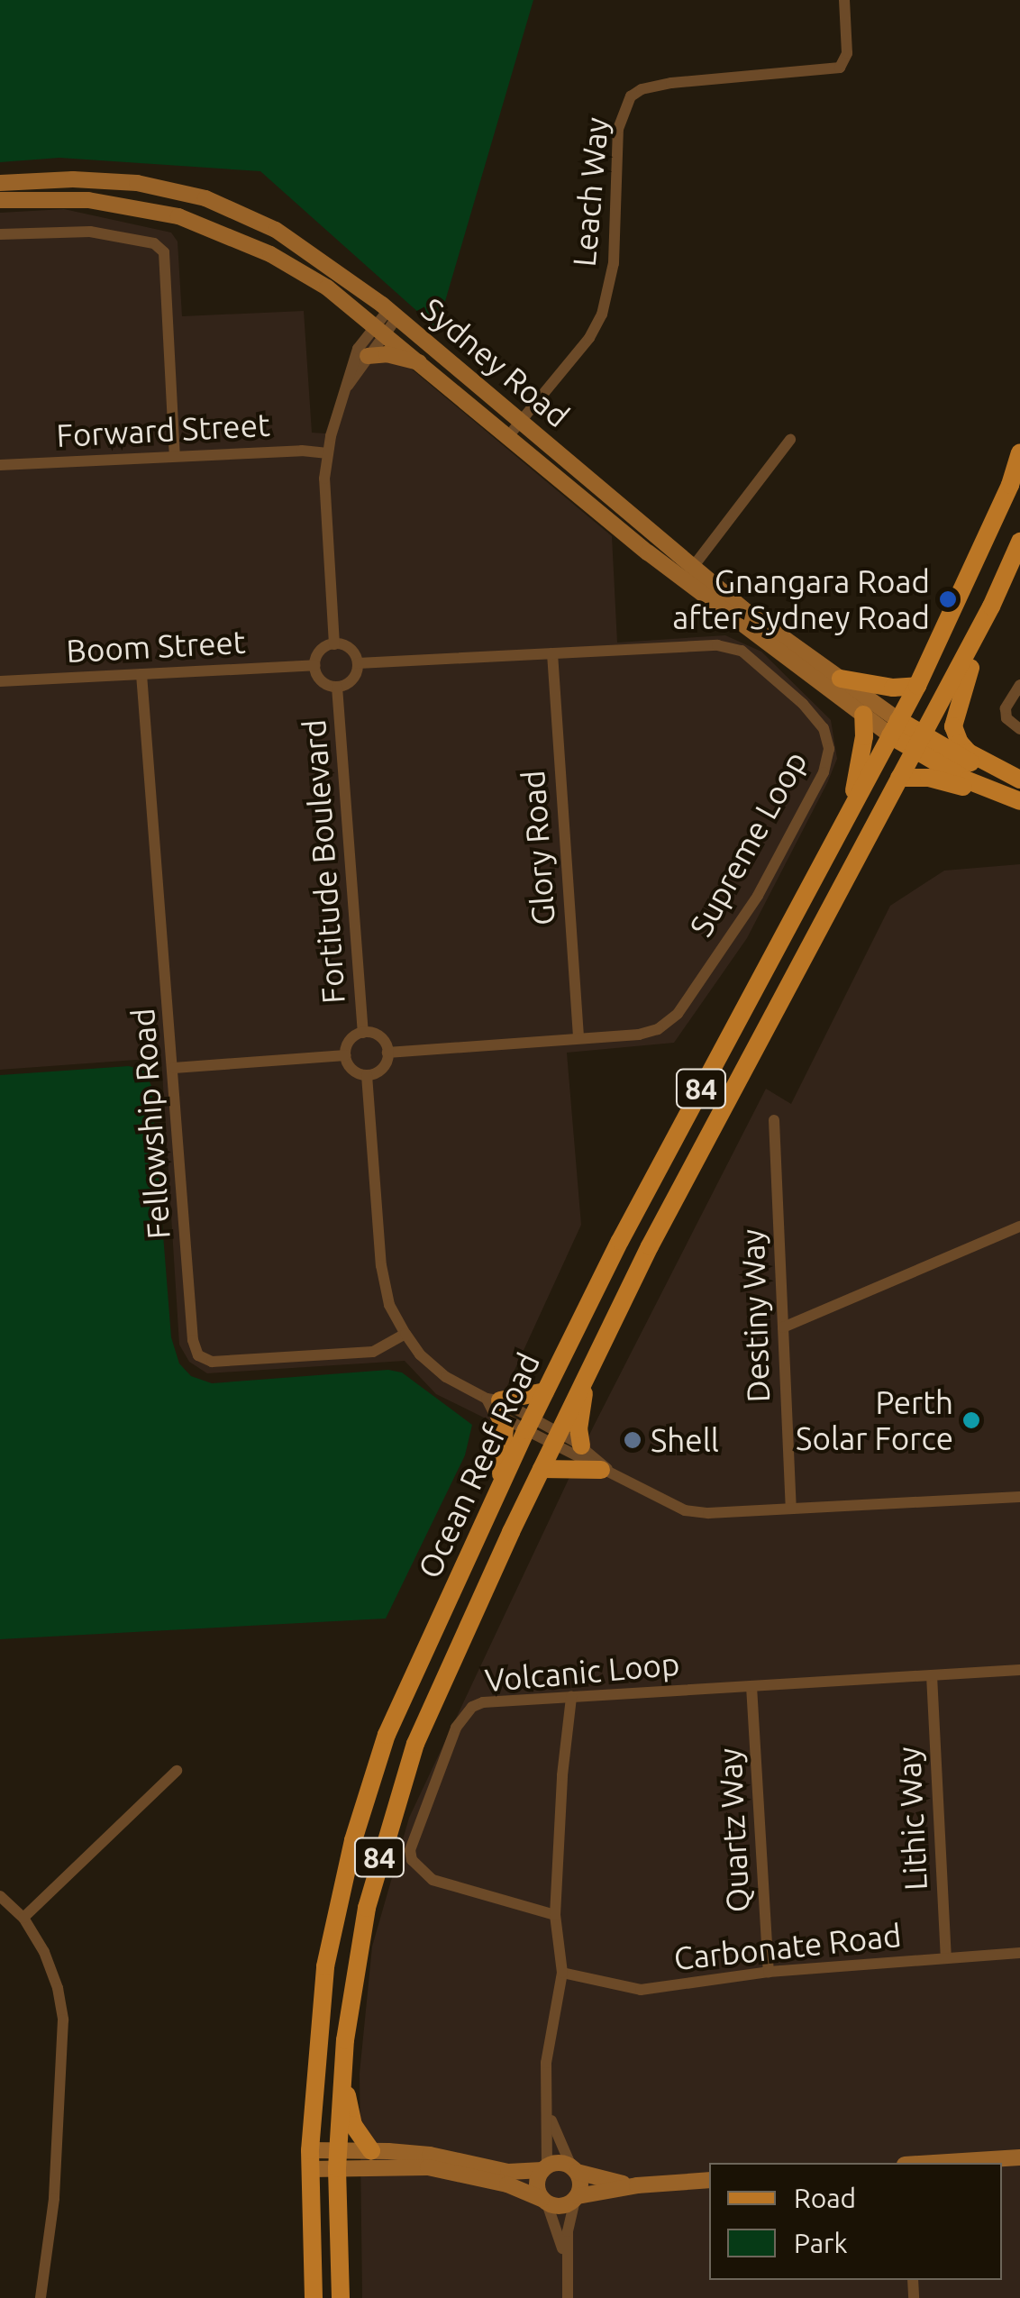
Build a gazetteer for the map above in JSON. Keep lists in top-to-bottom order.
{
  "streets": {
    "main road": ["84", "Ocean Reef Road"],
    "street": [
      "Leach Way",
      "Sydney Road",
      "Forward Street",
      "Boom Street",
      "Supreme Loop",
      "Glory Road",
      "Fortitude Boulevard",
      "Fellowship Road",
      "Destiny Way",
      "Volcanic Loop",
      "Lithic Way",
      "Quartz Way",
      "Carbonate Road"
    ]
  },
  "crossings": [
    ["Leach Way", "Sydney Road"],
    ["Sydney Road", "Ocean Reef Road"],
    ["Boom Street", "Supreme Loop"],
    ["Boom Street", "Fortitude Boulevard"],
    ["Boom Street", "Fellowship Road"],
    ["Supreme Loop", "Glory Road"],
    ["Supreme Loop", "Fortitude Boulevard"],
    ["84", "Ocean Reef Road"],
    ["Volcanic Loop", "Lithic Way"],
    ["Volcanic Loop", "Quartz Way"],
    ["Lithic Way", "Carbonate Road"],
    ["Quartz Way", "Carbonate Road"]
  ],
  "places": ["Gnangara Road after Sydney Road", "Perth Solar Force", "Shell"],
  "legend": ["Road", "Park"]
}
